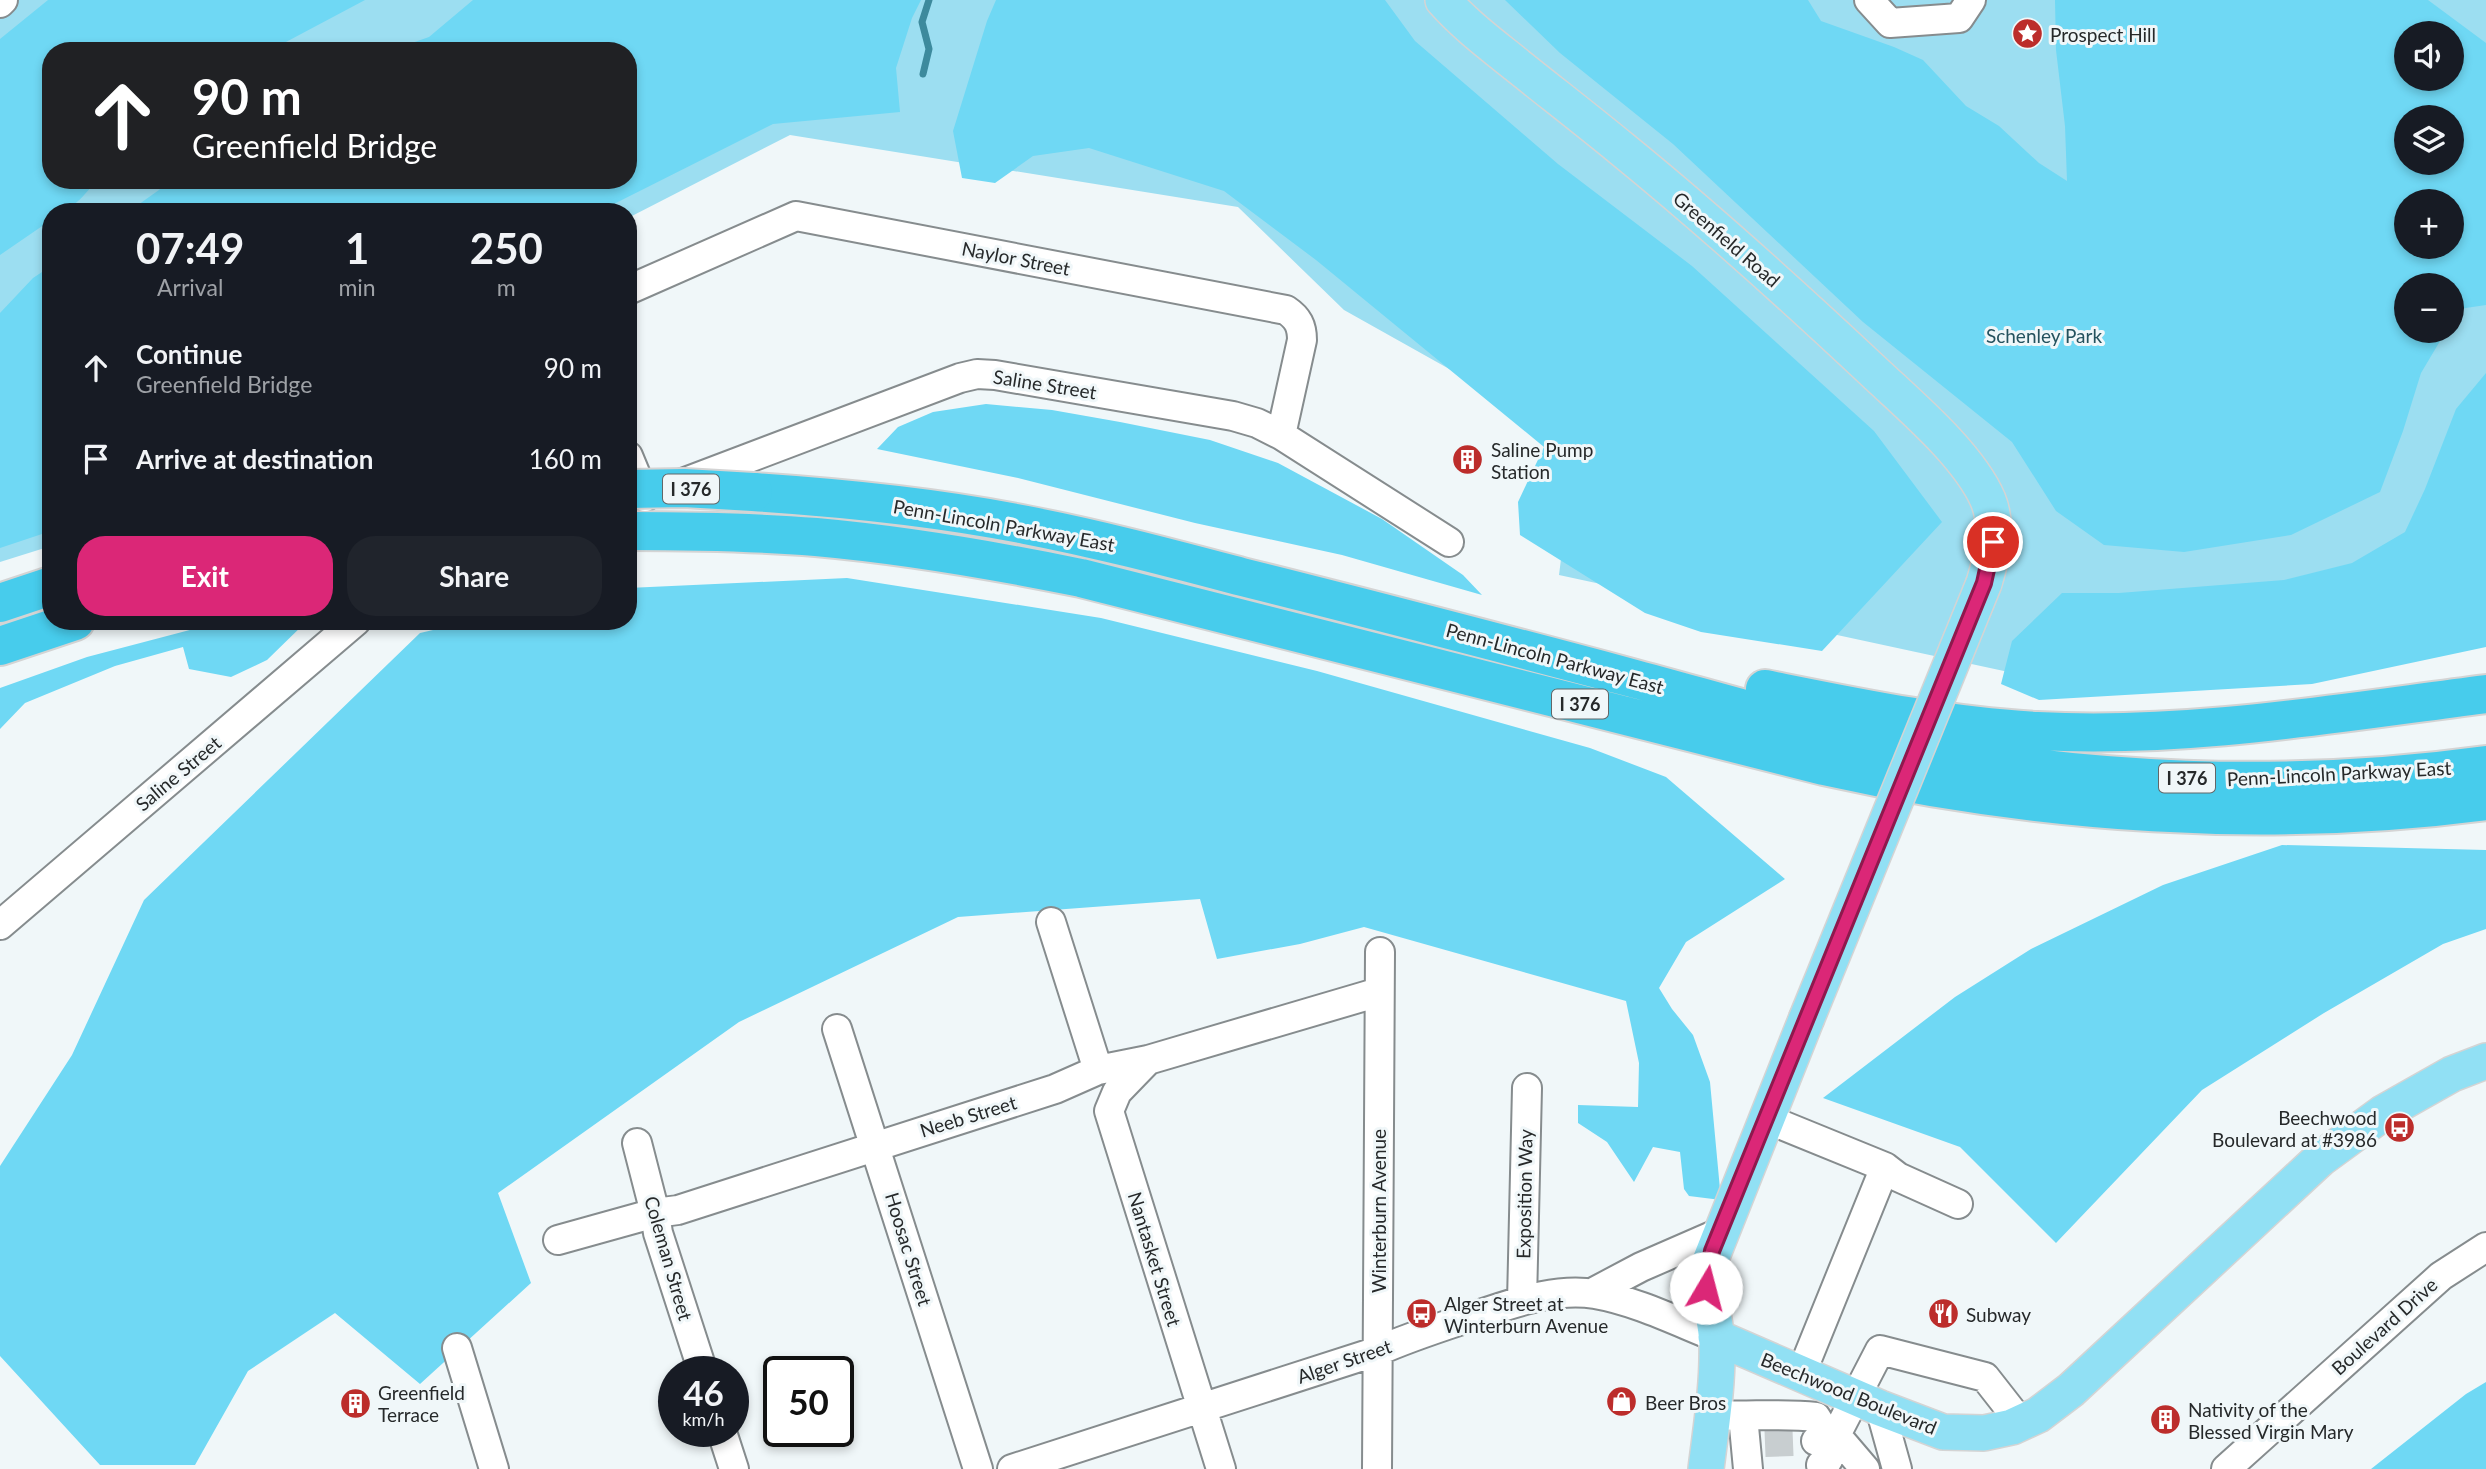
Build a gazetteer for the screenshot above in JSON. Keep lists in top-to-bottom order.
{
  "streets": {
    "highway": ["I 376", "Penn-Lincoln Parkway East"],
    "main road": ["Greenfield Road", "Beechwood Boulevard"],
    "street": [
      "Naylor Street",
      "Saline Street",
      "Neeb Street",
      "Exposition Way",
      "Winterburn Avenue",
      "Hoosac Street",
      "Coleman Street",
      "Nantasket Street",
      "Boulevard Drive",
      "Alger Street"
    ]
  },
  "crossings": [
    ["Naylor Street", "Saline Street"],
    ["Neeb Street", "Winterburn Avenue"],
    ["Neeb Street", "Hoosac Street"],
    ["Neeb Street", "Coleman Street"],
    ["Neeb Street", "Nantasket Street"],
    ["Exposition Way", "Alger Street"],
    ["Winterburn Avenue", "Alger Street"],
    ["Nantasket Street", "Alger Street"],
    ["Alger Street", "Beechwood Boulevard"]
  ],
  "parks": ["Schenley Park"],
  "places": {
    "place": ["Prospect Hill"],
    "building": ["Saline Pump Station", "Greenfield Terrace", "Nativity of the Blessed Virgin Mary"],
    "bus stop": ["Beechwood Boulevard at #3986", "Alger Street at Winterburn Avenue"],
    "restaurant": ["Subway"],
    "shop": ["Beer Bros"]
  },
  "page": {
    "map_buttons": ["+", "−"],
    "turn": ["90 m", "Greenfield Bridge"],
    "eta": [
      "07:49",
      "Arrival",
      "1",
      "min",
      "250",
      "m"
    ],
    "list": [
      {
        "name": "Continue",
        "note": "Greenfield Bridge",
        "value": "90 m"
      },
      {
        "name": "Arrive at destination",
        "value": "160 m"
      }
    ],
    "buttons": ["Exit", "Share"],
    "speed": "46 km/h",
    "limit": "50"
  }
}
